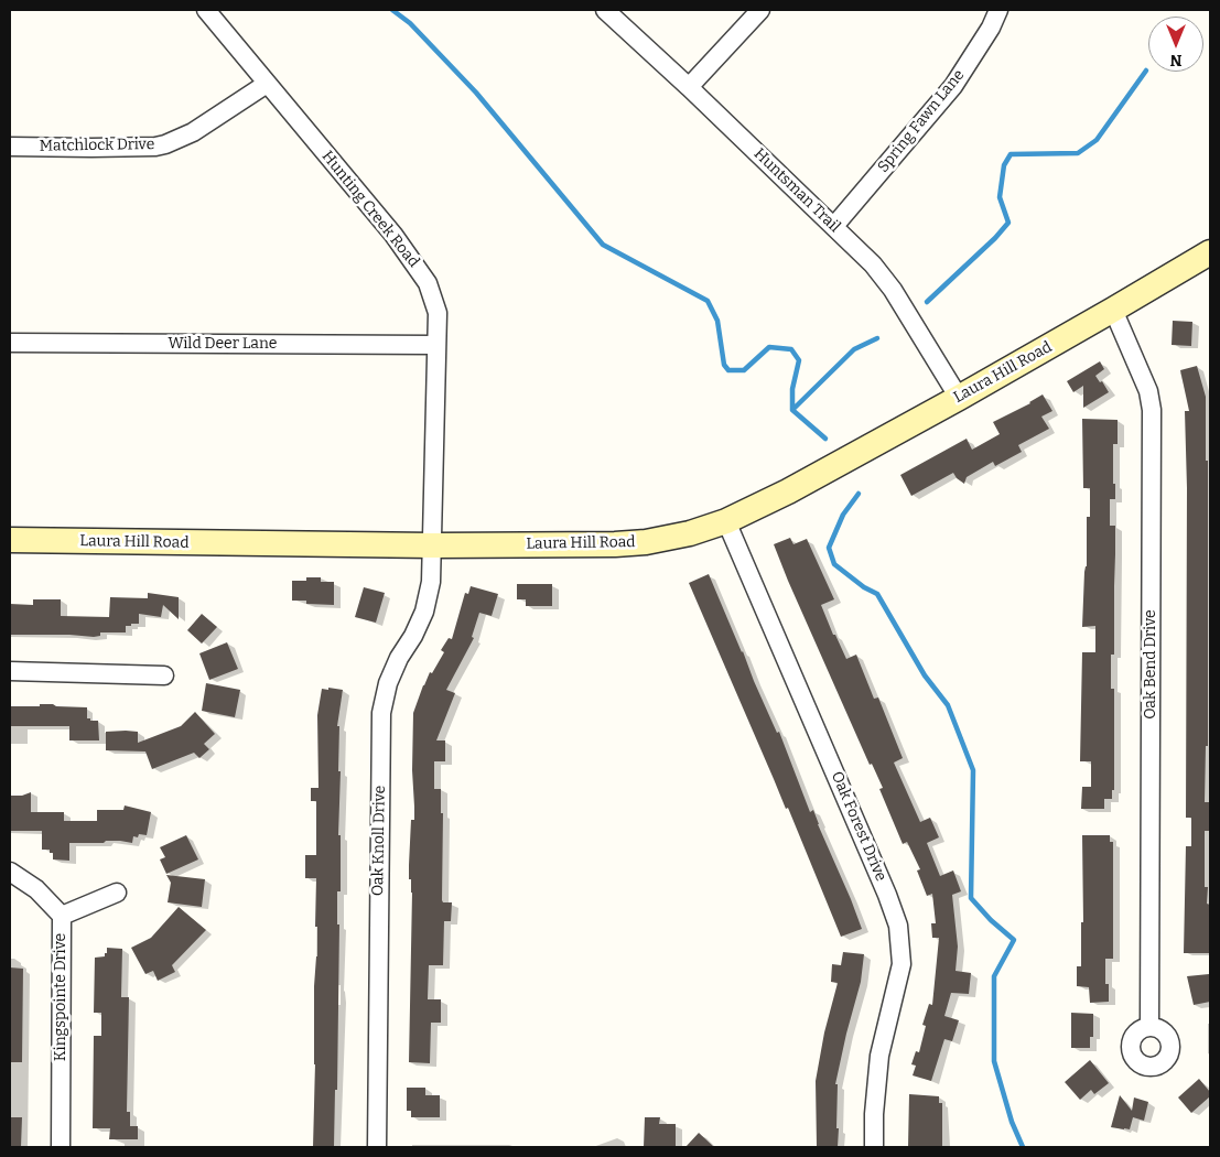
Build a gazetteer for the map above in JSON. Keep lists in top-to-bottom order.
{
  "streets": {
    "main road": ["Laura Hill Road"],
    "street": [
      "Spring Fawn Lane",
      "Matchlock Drive",
      "Huntsman Trail",
      "Hunting Creek Road",
      "Wild Deer Lane",
      "Oak Bend Drive",
      "Oak Forest Drive",
      "Oak Knoll Drive",
      "Kingspointe Drive"
    ]
  },
  "crossings": [
    ["Spring Fawn Lane", "Huntsman Trail"],
    ["Matchlock Drive", "Hunting Creek Road"],
    ["Huntsman Trail", "Laura Hill Road"],
    ["Hunting Creek Road", "Wild Deer Lane"],
    ["Hunting Creek Road", "Laura Hill Road"],
    ["Hunting Creek Road", "Oak Knoll Drive"],
    ["Laura Hill Road", "Oak Bend Drive"],
    ["Laura Hill Road", "Oak Forest Drive"],
    ["Laura Hill Road", "Oak Knoll Drive"]
  ],
  "north": "bottom"
}
